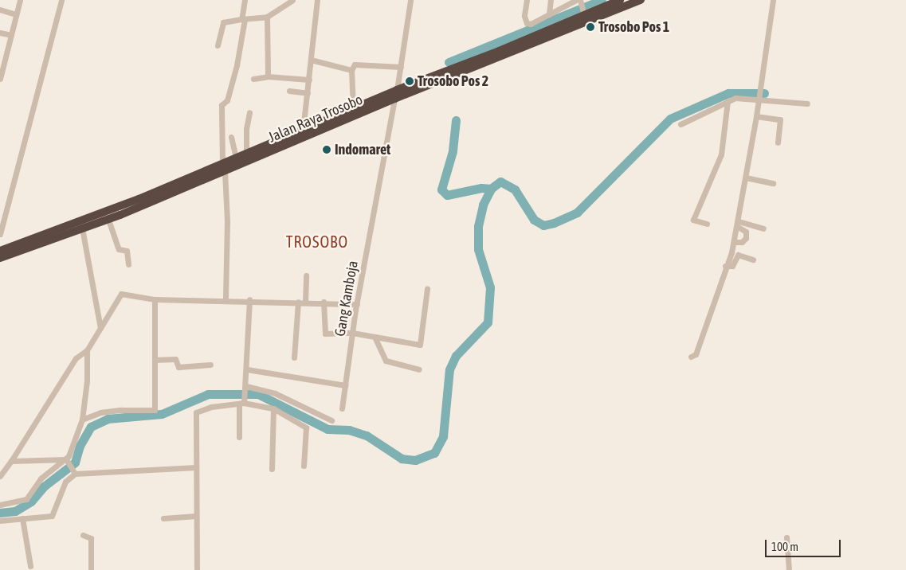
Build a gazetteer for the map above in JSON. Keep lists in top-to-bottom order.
{
  "streets": {
    "highway": ["Jalan Raya Trosobo"],
    "street": ["Gang Kamboja"]
  },
  "crossings": [
    ["Jalan Raya Trosobo", "Gang Kamboja"]
  ],
  "districts": ["TROSOBO"],
  "places": ["Trosobo Pos 1", "Trosobo Pos 2", "Indomaret"],
  "scale_bar": "100 m"
}
